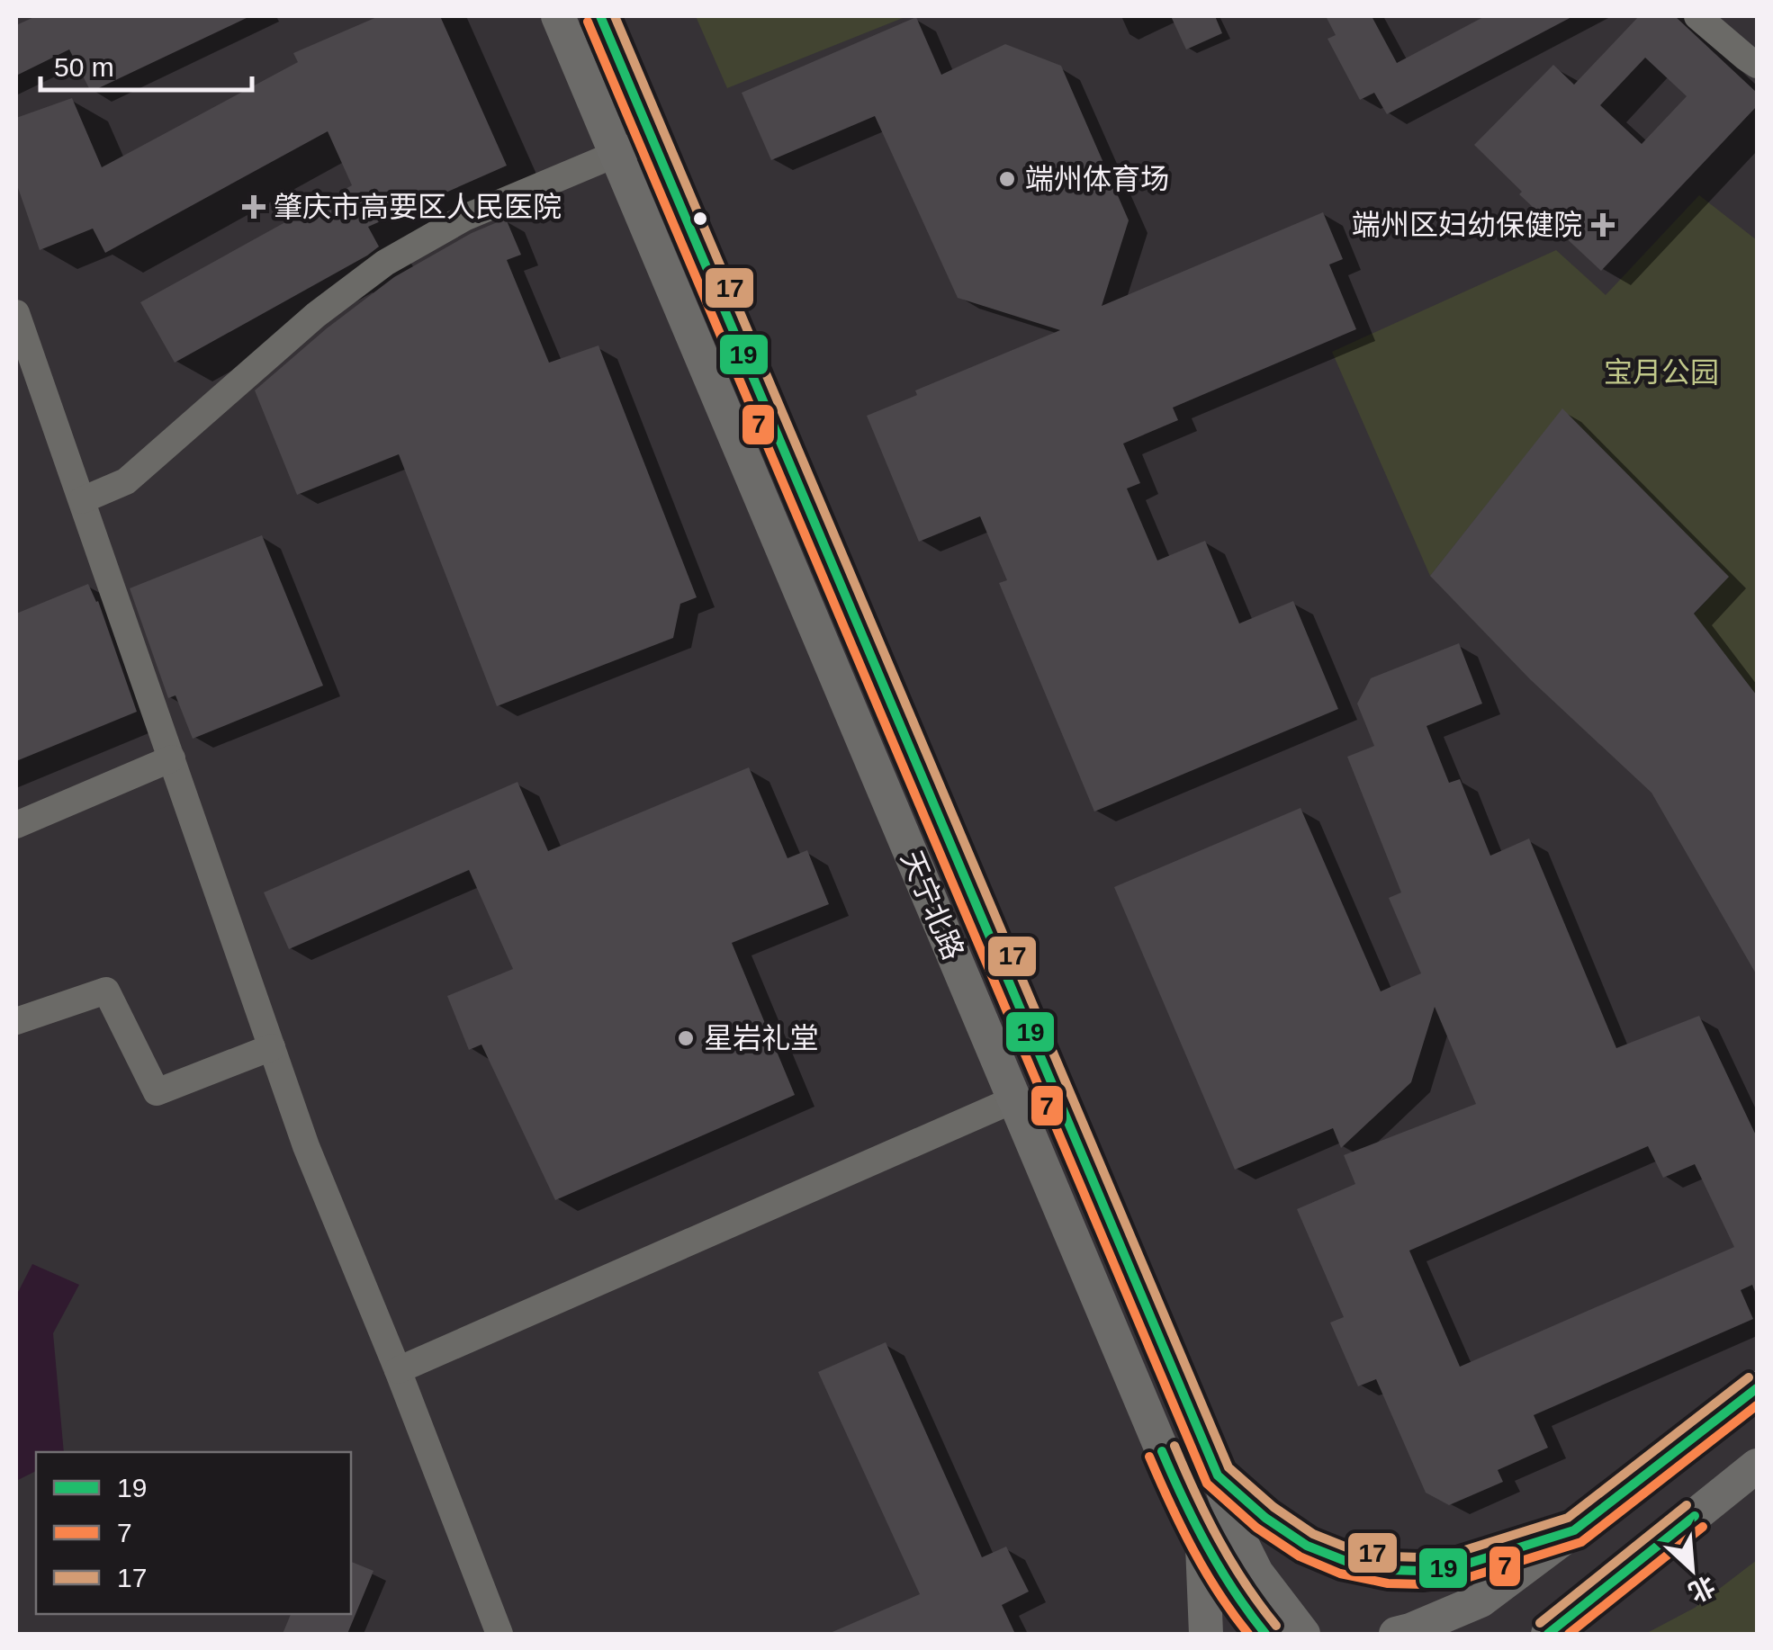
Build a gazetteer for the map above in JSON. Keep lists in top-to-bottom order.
{
  "streets": {
    "main road": ["天宁北路"]
  },
  "parks": ["宝月公园"],
  "places": {
    "other": ["端州体育场", "星岩礼堂"],
    "health": ["肇庆市高要区人民医院", "端州区妇幼保健院"]
  },
  "lines": ["transit line 19", "transit line 17", "transit line 7"],
  "legend": ["19", "7", "17"],
  "scale_bar": "50 m",
  "north": "bottom right"
}
